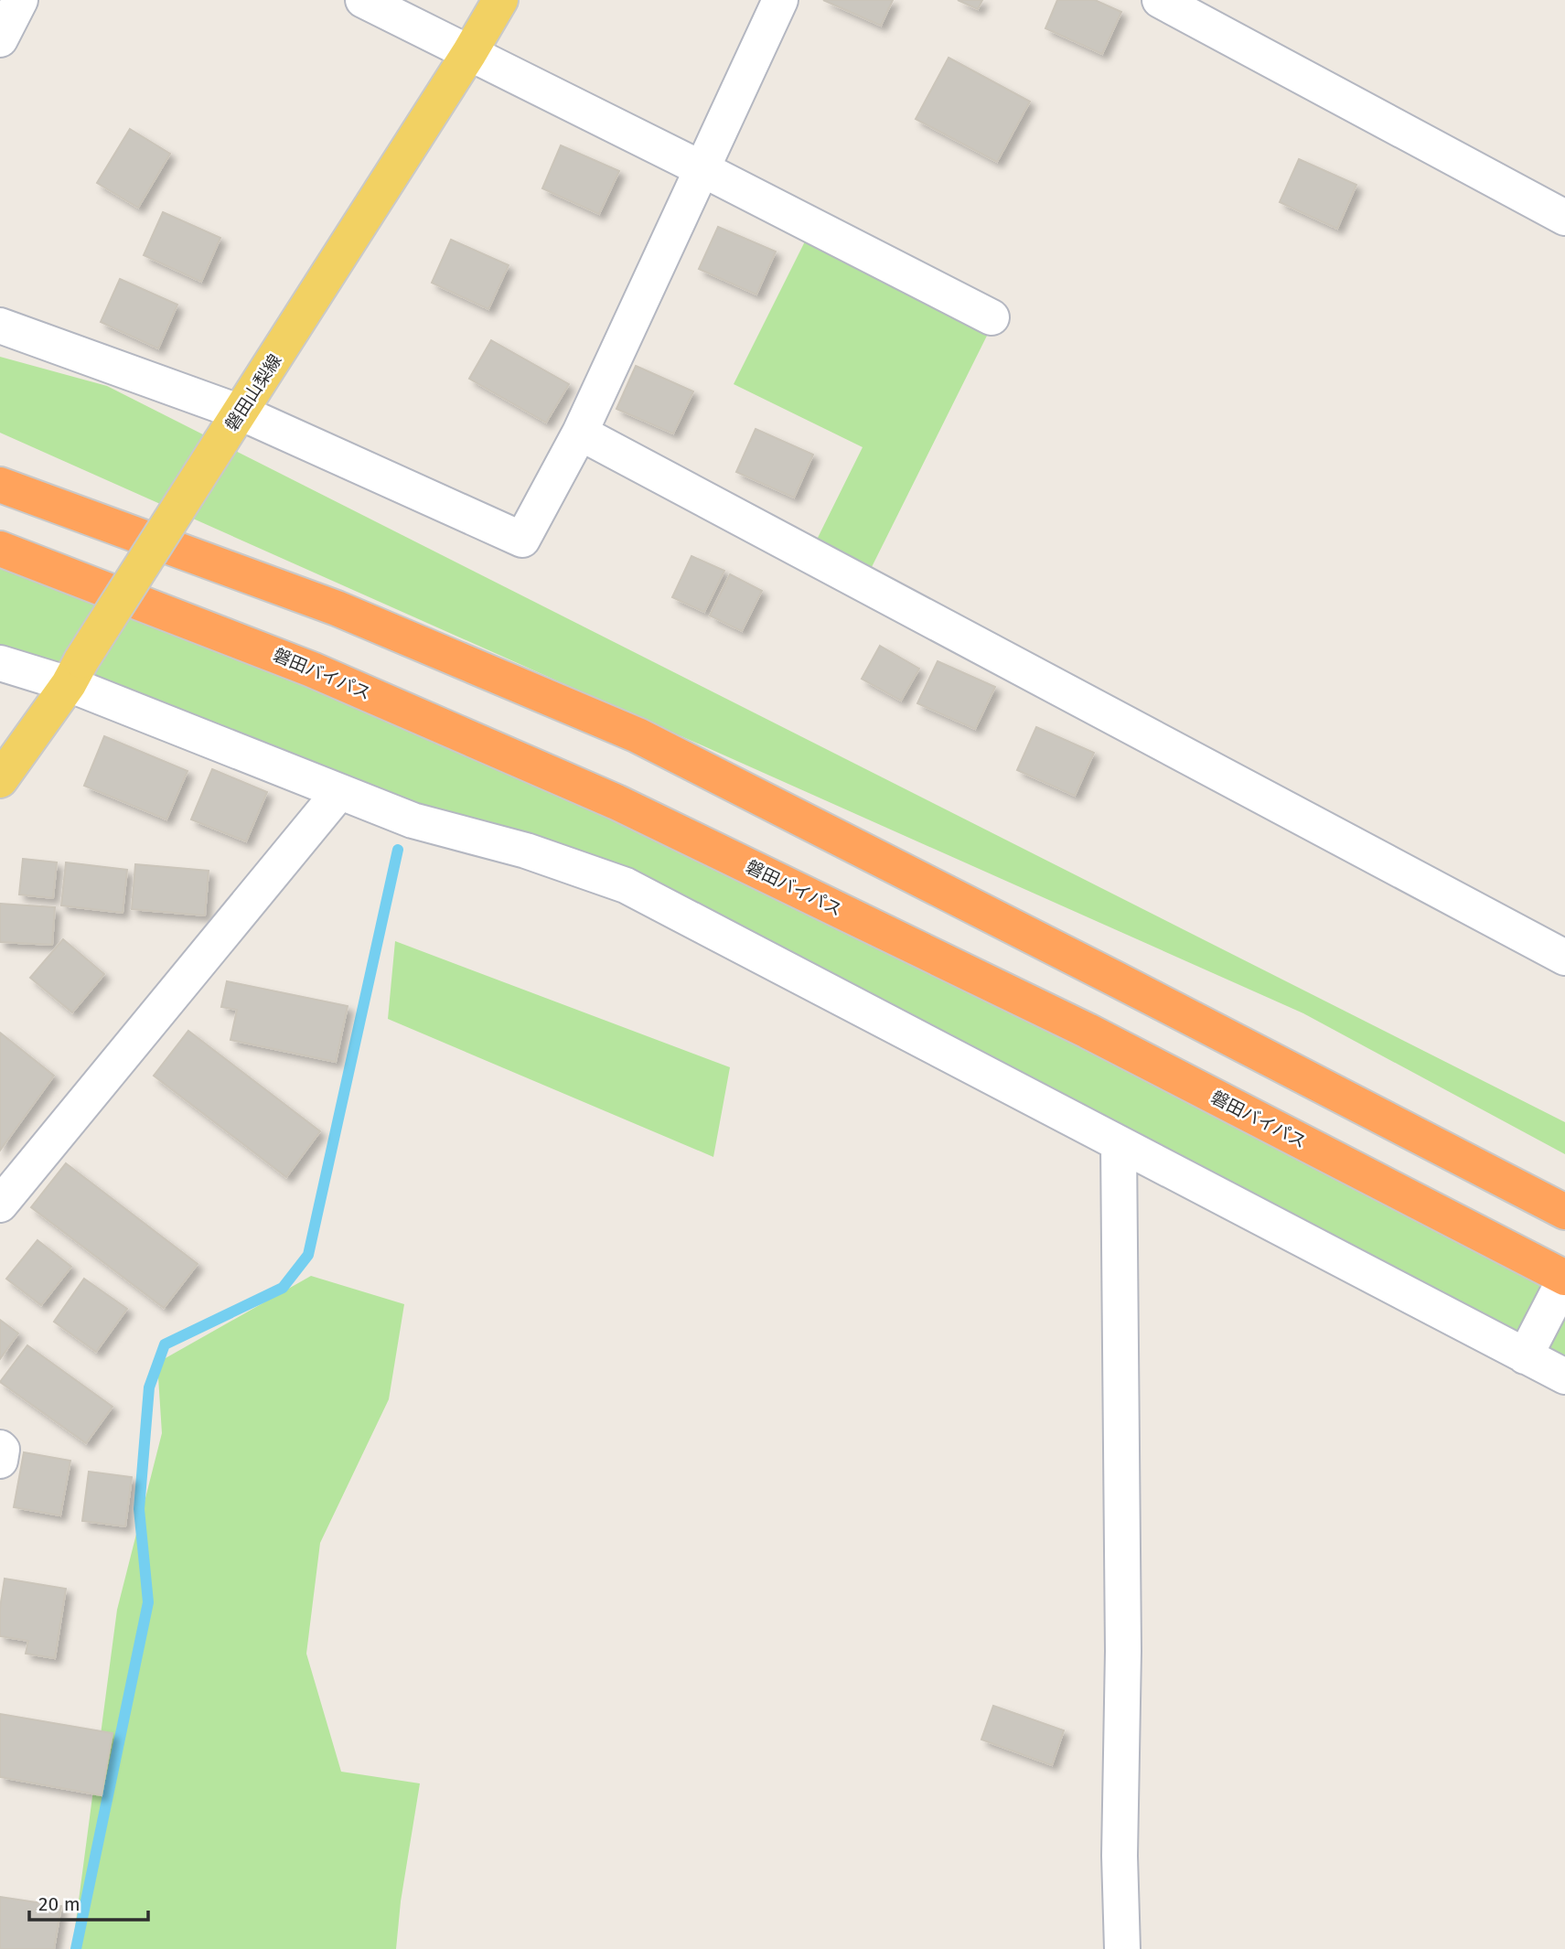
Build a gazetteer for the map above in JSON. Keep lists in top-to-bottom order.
{
  "streets": {
    "highway": ["磐田バイパス"],
    "main road": ["磐田山梨線"]
  },
  "scale_bar": "20 m"
}
